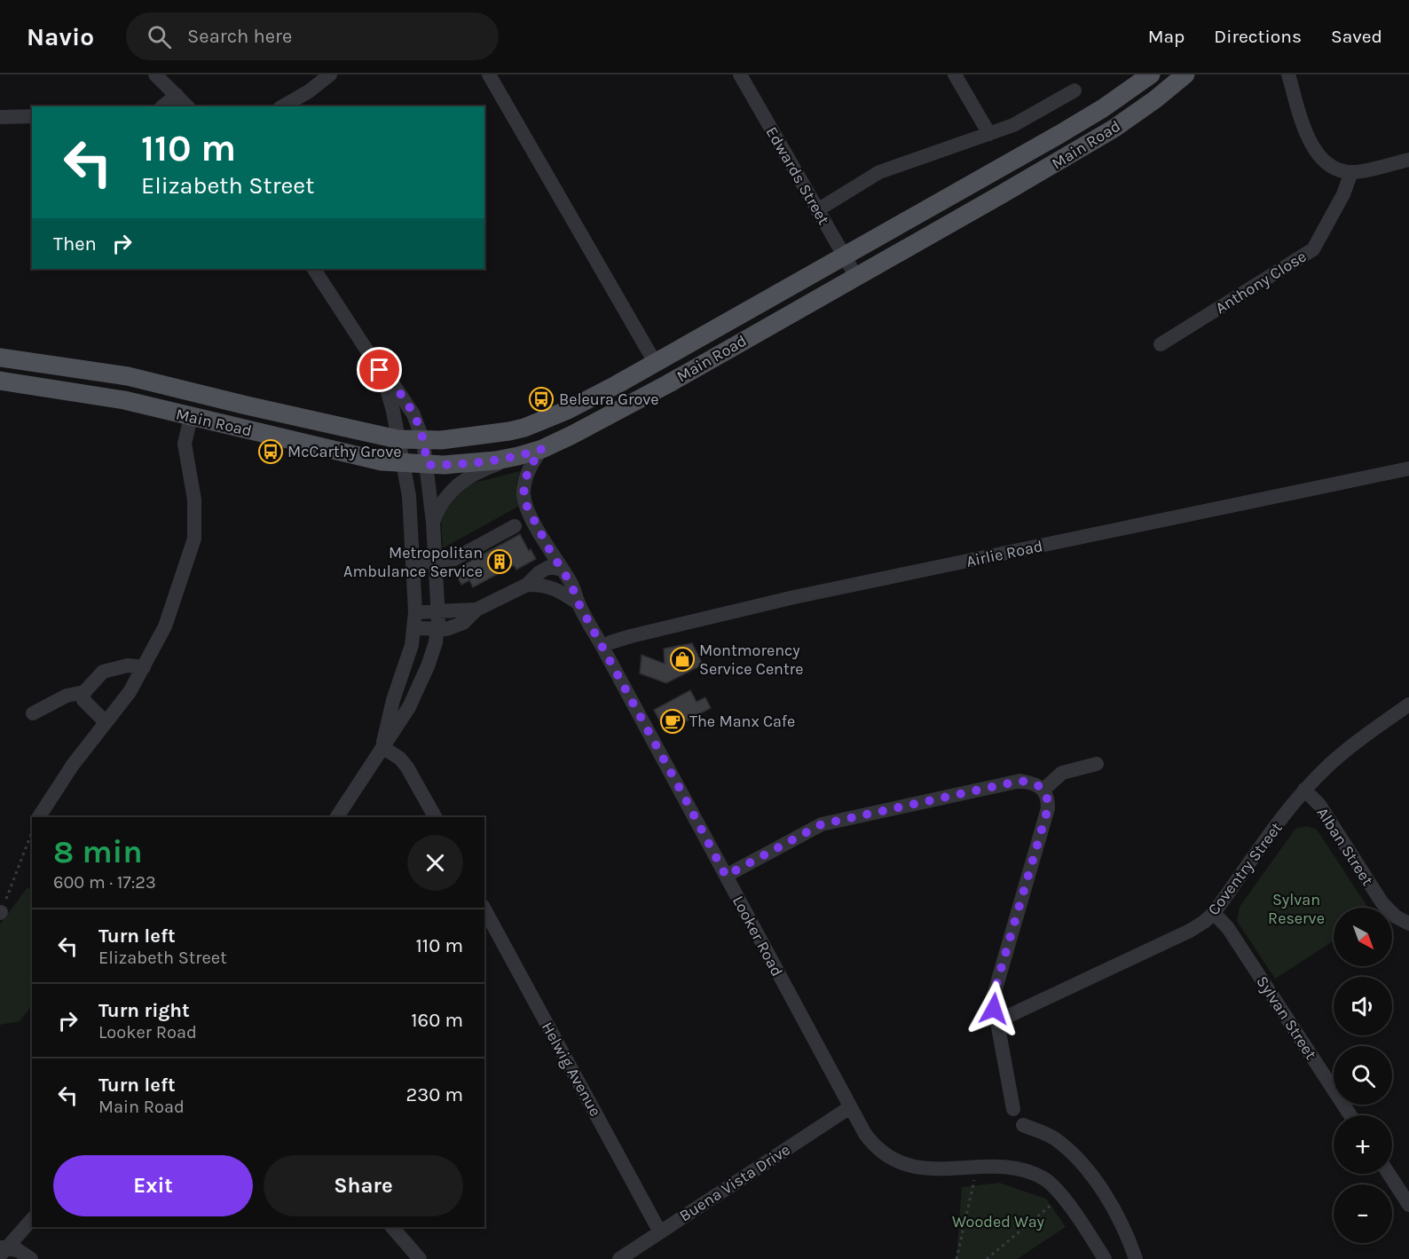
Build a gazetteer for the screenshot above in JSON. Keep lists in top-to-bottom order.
{
  "streets": {
    "main road": ["Main Road"],
    "street": [
      "Edwards Street",
      "Anthony Close",
      "Airlie Road",
      "Alban Street",
      "Coventry Street",
      "Looker Road",
      "Sylvan Street",
      "Helwig Avenue",
      "Buena Vista Drive"
    ]
  },
  "crossings": [
    ["Main Road", "Edwards Street"],
    ["Main Road", "Looker Road"],
    ["Airlie Road", "Looker Road"],
    ["Alban Street", "Coventry Street"],
    ["Coventry Street", "Sylvan Street"],
    ["Looker Road", "Buena Vista Drive"],
    ["Helwig Avenue", "Buena Vista Drive"]
  ],
  "parks": ["Sylvan Reserve", "Wooded Way"],
  "places": {
    "bus stop": ["Beleura Grove", "McCarthy Grove"],
    "building": ["Metropolitan Ambulance Service"],
    "shop": ["Montmorency Service Centre"],
    "cafe": ["The Manx Cafe"]
  },
  "north": "bottom right",
  "page": {
    "header": "Navio",
    "search": "Search here",
    "nav": ["Map", "Directions", "Saved"],
    "turn": ["110 m", "Elizabeth Street"],
    "then": "Then",
    "heading": ["8 min", "600 m · 17:23"],
    "map_buttons": ["+", "−"],
    "list": [
      {
        "name": "Turn left",
        "note": "Elizabeth Street",
        "value": "110 m"
      },
      {
        "name": "Turn right",
        "note": "Looker Road",
        "value": "160 m"
      },
      {
        "name": "Turn left",
        "note": "Main Road",
        "value": "230 m"
      }
    ],
    "buttons": ["Exit", "Share"]
  }
}
